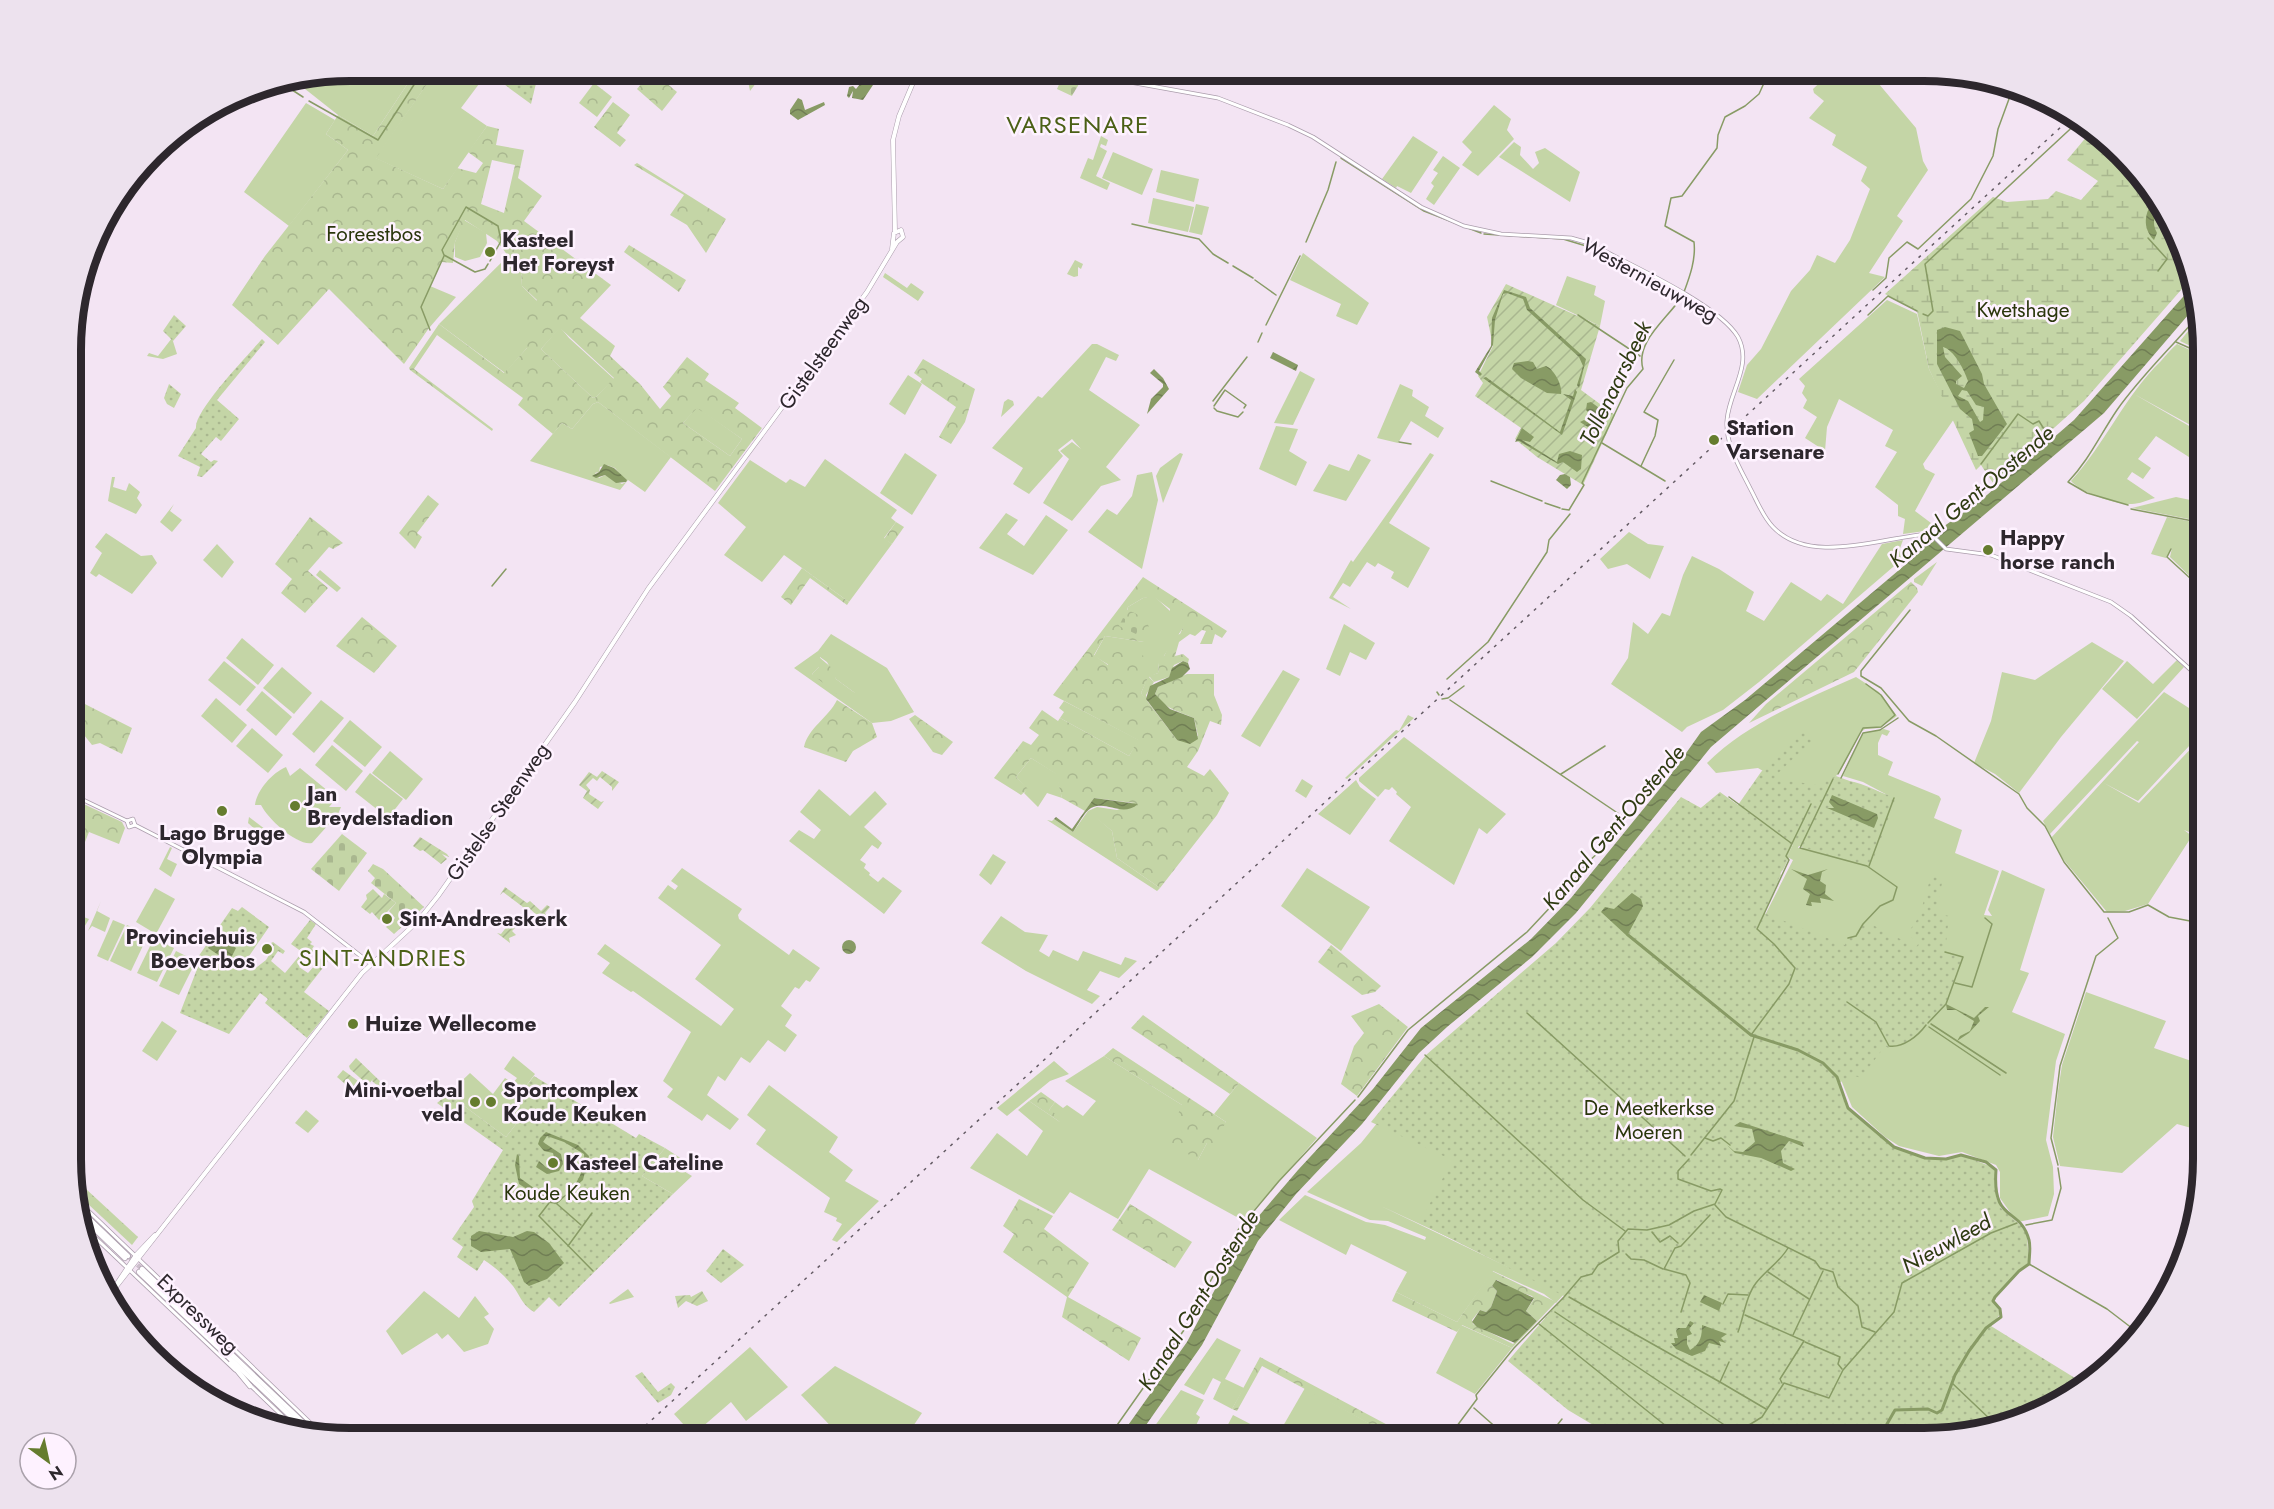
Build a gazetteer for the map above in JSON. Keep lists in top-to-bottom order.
{
  "streets": {
    "highway": ["Expressweg"],
    "main road": ["Gistelsteenweg", "Gistelse Steenweg"],
    "street": ["Westernieuwweg"]
  },
  "crossings": [
    ["Gistelsteenweg", "Gistelse Steenweg"],
    ["Gistelse Steenweg", "Expressweg"]
  ],
  "districts": ["VARSENARE", "SINT-ANDRIES"],
  "water": ["Tollenaarsbeek", "Kanaal Gent-Oostende", "Nieuwleed"],
  "parks": [
    "Foreestbos",
    "Kwetshage",
    "De Meetkerkse Moeren",
    "Koude Keuken"
  ],
  "places": [
    "Kasteel Het Foreyst",
    "Station Varsenare",
    "Happy horse ranch",
    "Jan Breydelstadion",
    "Lago Brugge Olympia",
    "Sint-Andreaskerk",
    "Provinciehuis Boeverbos",
    "Huize Wellecome",
    "Mini-voetbal veld",
    "Sportcomplex Koude Keuken",
    "Kasteel Cateline"
  ],
  "north": "bottom right"
}
